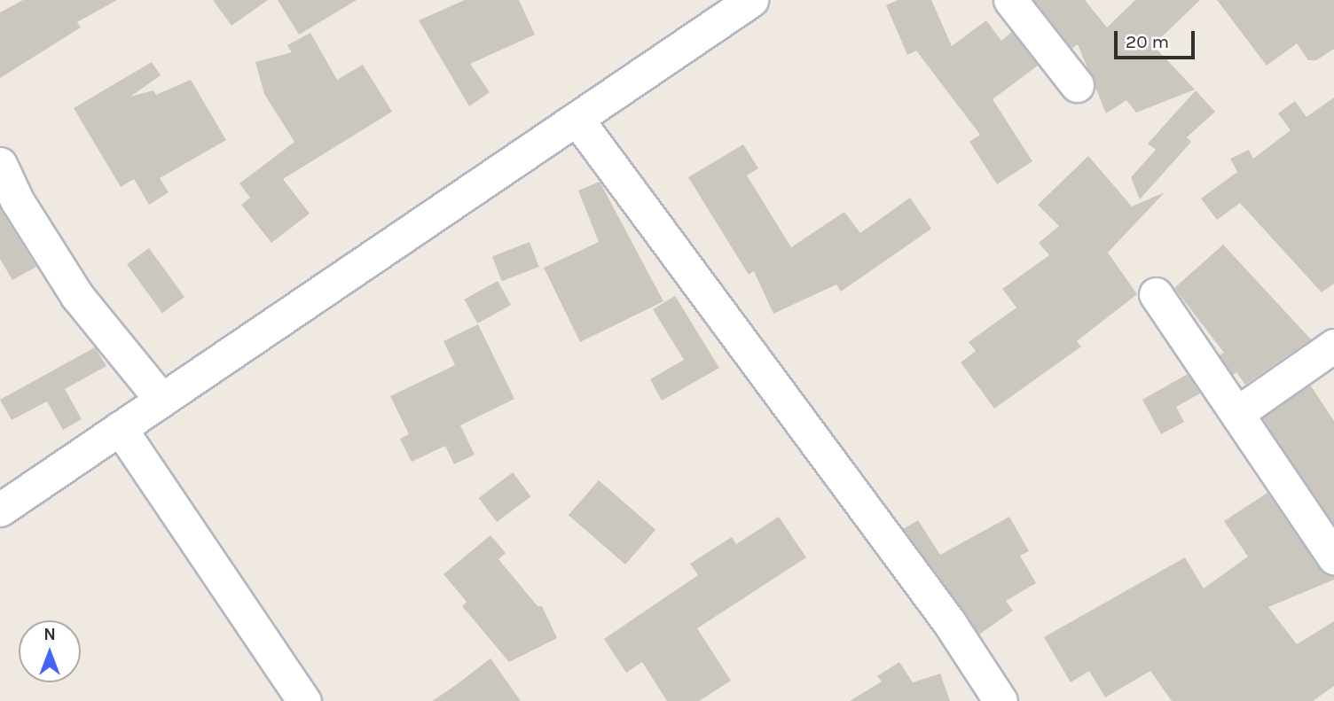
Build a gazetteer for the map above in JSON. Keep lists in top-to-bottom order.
{
  "scale_bar": "20 m",
  "north": "top"
}
